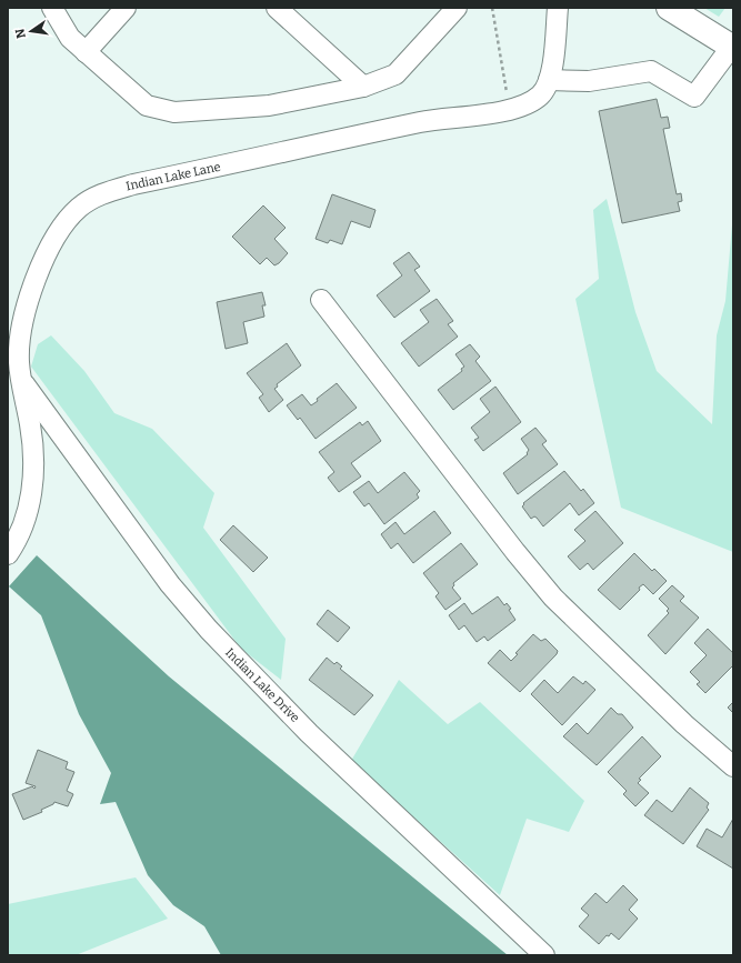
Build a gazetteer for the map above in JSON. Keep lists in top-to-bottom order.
{
  "streets": {
    "street": ["Indian Lake Lane", "Indian Lake Drive"]
  },
  "crossings": [
    ["Indian Lake Lane", "Indian Lake Drive"]
  ],
  "north": "left"
}
